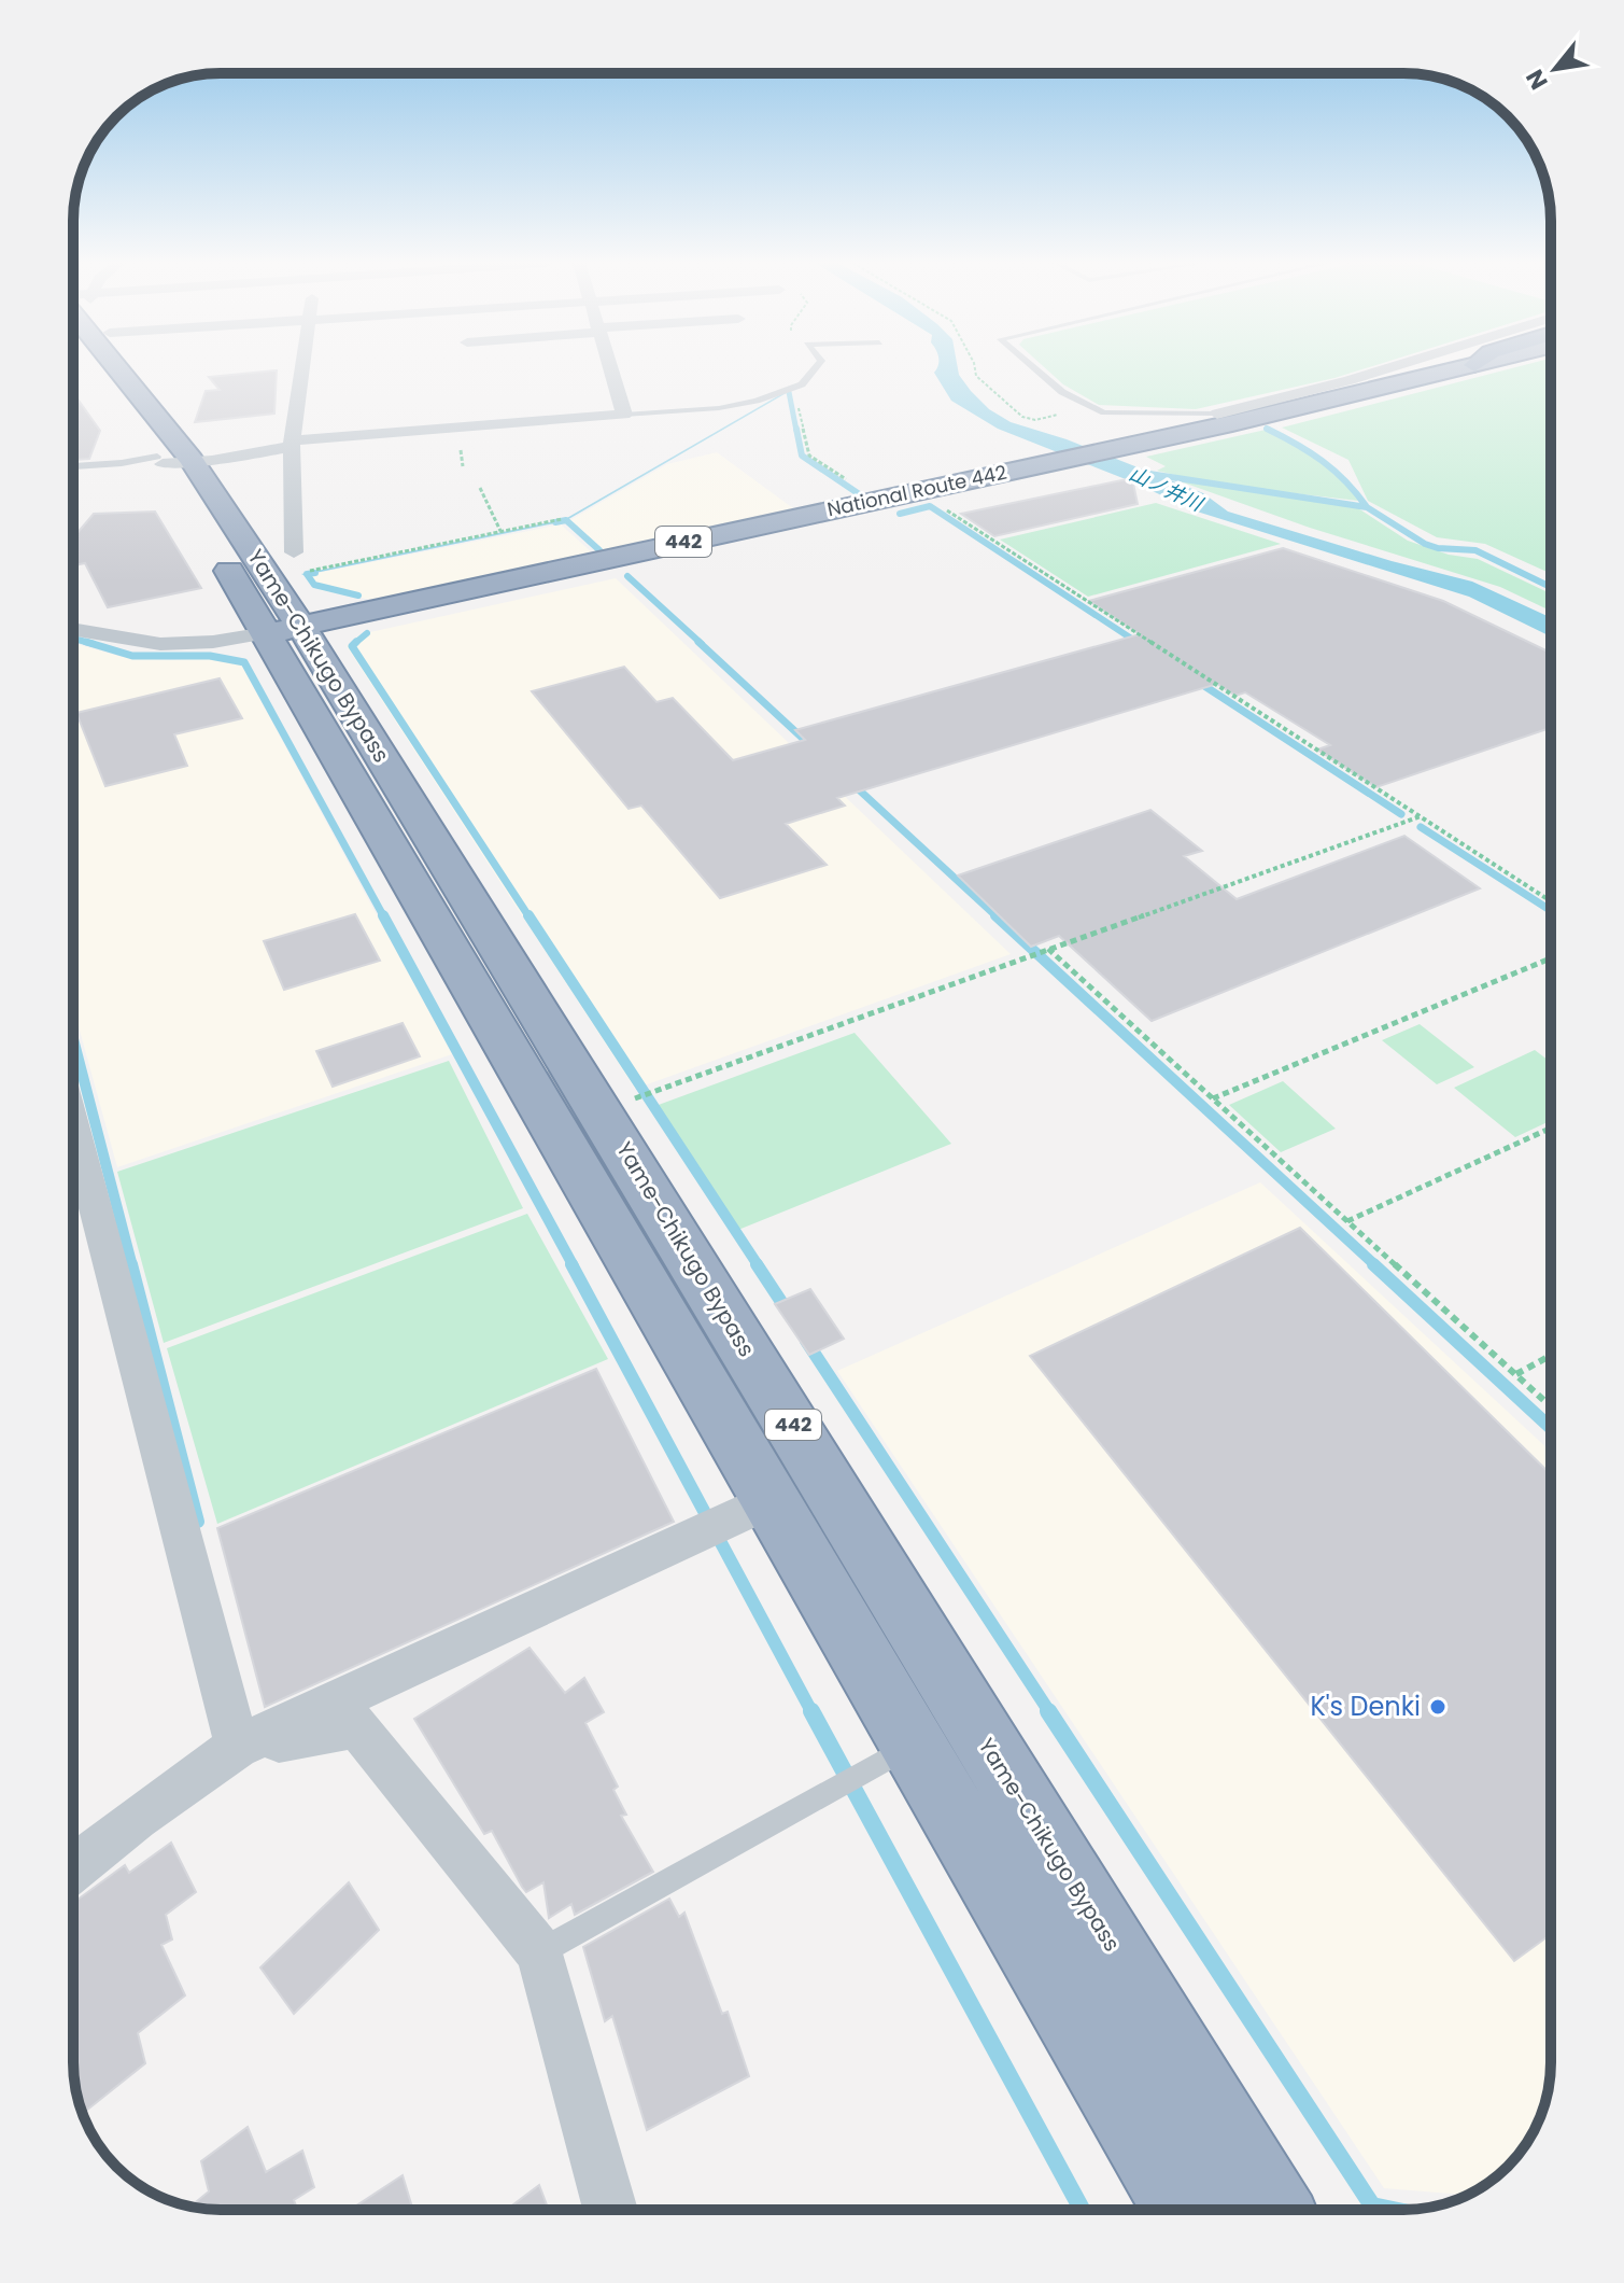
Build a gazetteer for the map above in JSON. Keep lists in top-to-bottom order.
{
  "streets": {
    "highway": ["National Route 442", "442", "Yame-Chikugo Bypass"]
  },
  "crossings": [
    ["National Route 442", "Yame-Chikugo Bypass"]
  ],
  "water": ["山ノ井川"],
  "places": ["K's Denki"],
  "north": "bottom left"
}
